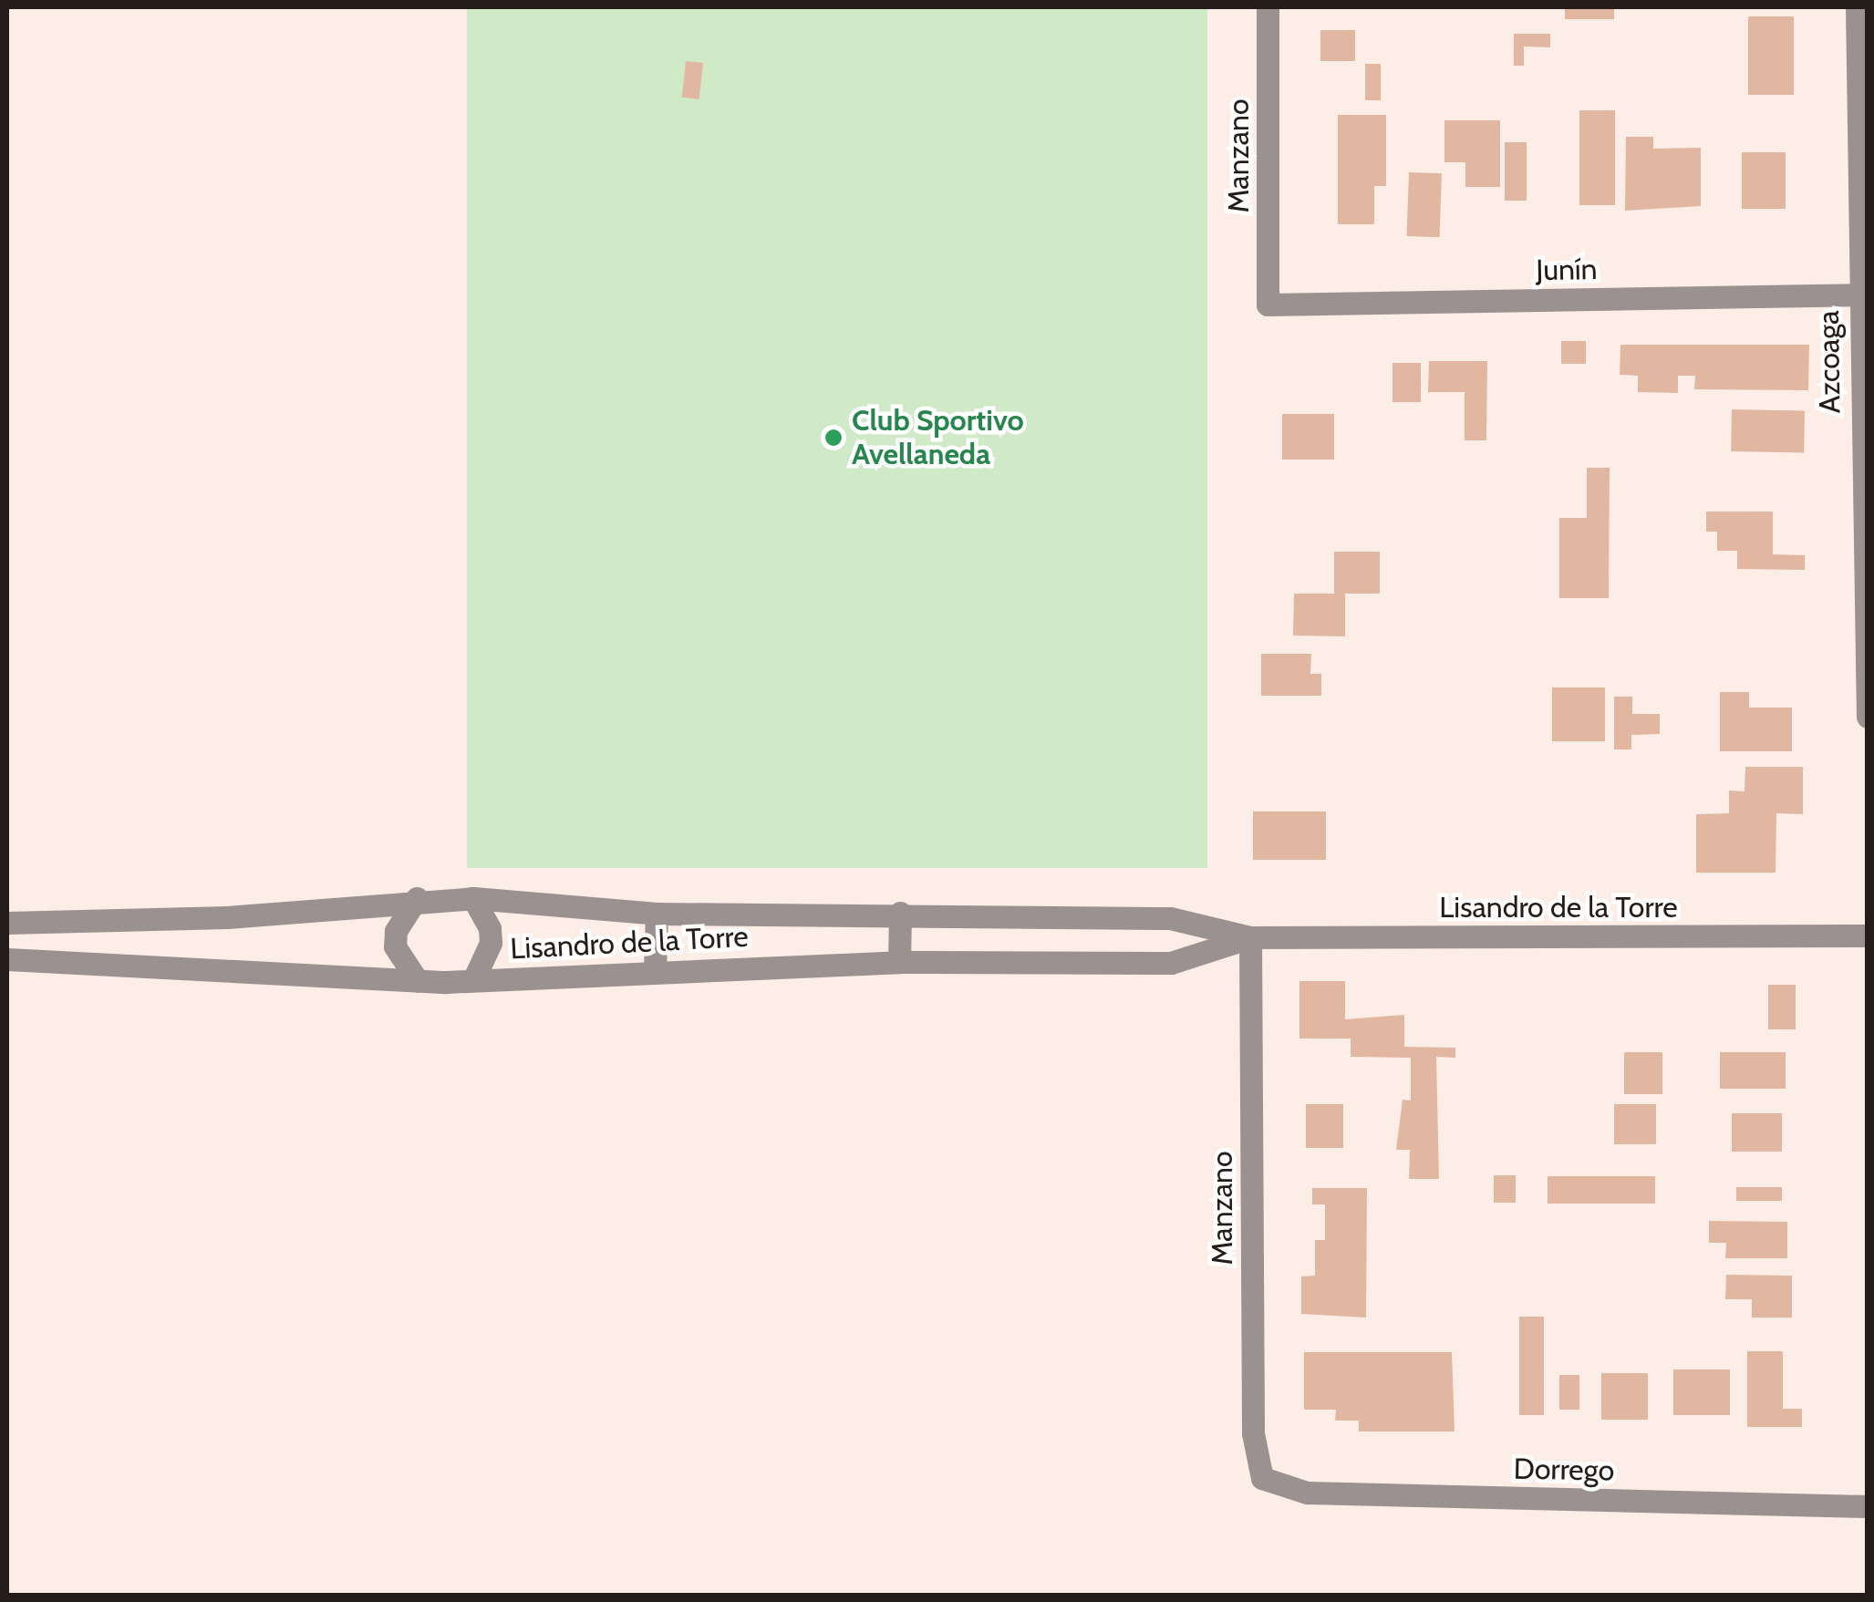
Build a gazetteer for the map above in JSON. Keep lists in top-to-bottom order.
{
  "streets": {
    "street": [
      "Manzano",
      "Junín",
      "Azcoaga",
      "Lisandro de la Torre",
      "Dorrego"
    ]
  },
  "crossings": [
    ["Manzano", "Junín"],
    ["Manzano", "Lisandro de la Torre"],
    ["Manzano", "Dorrego"],
    ["Junín", "Azcoaga"]
  ],
  "places": ["Club Sportivo Avellaneda"]
}
